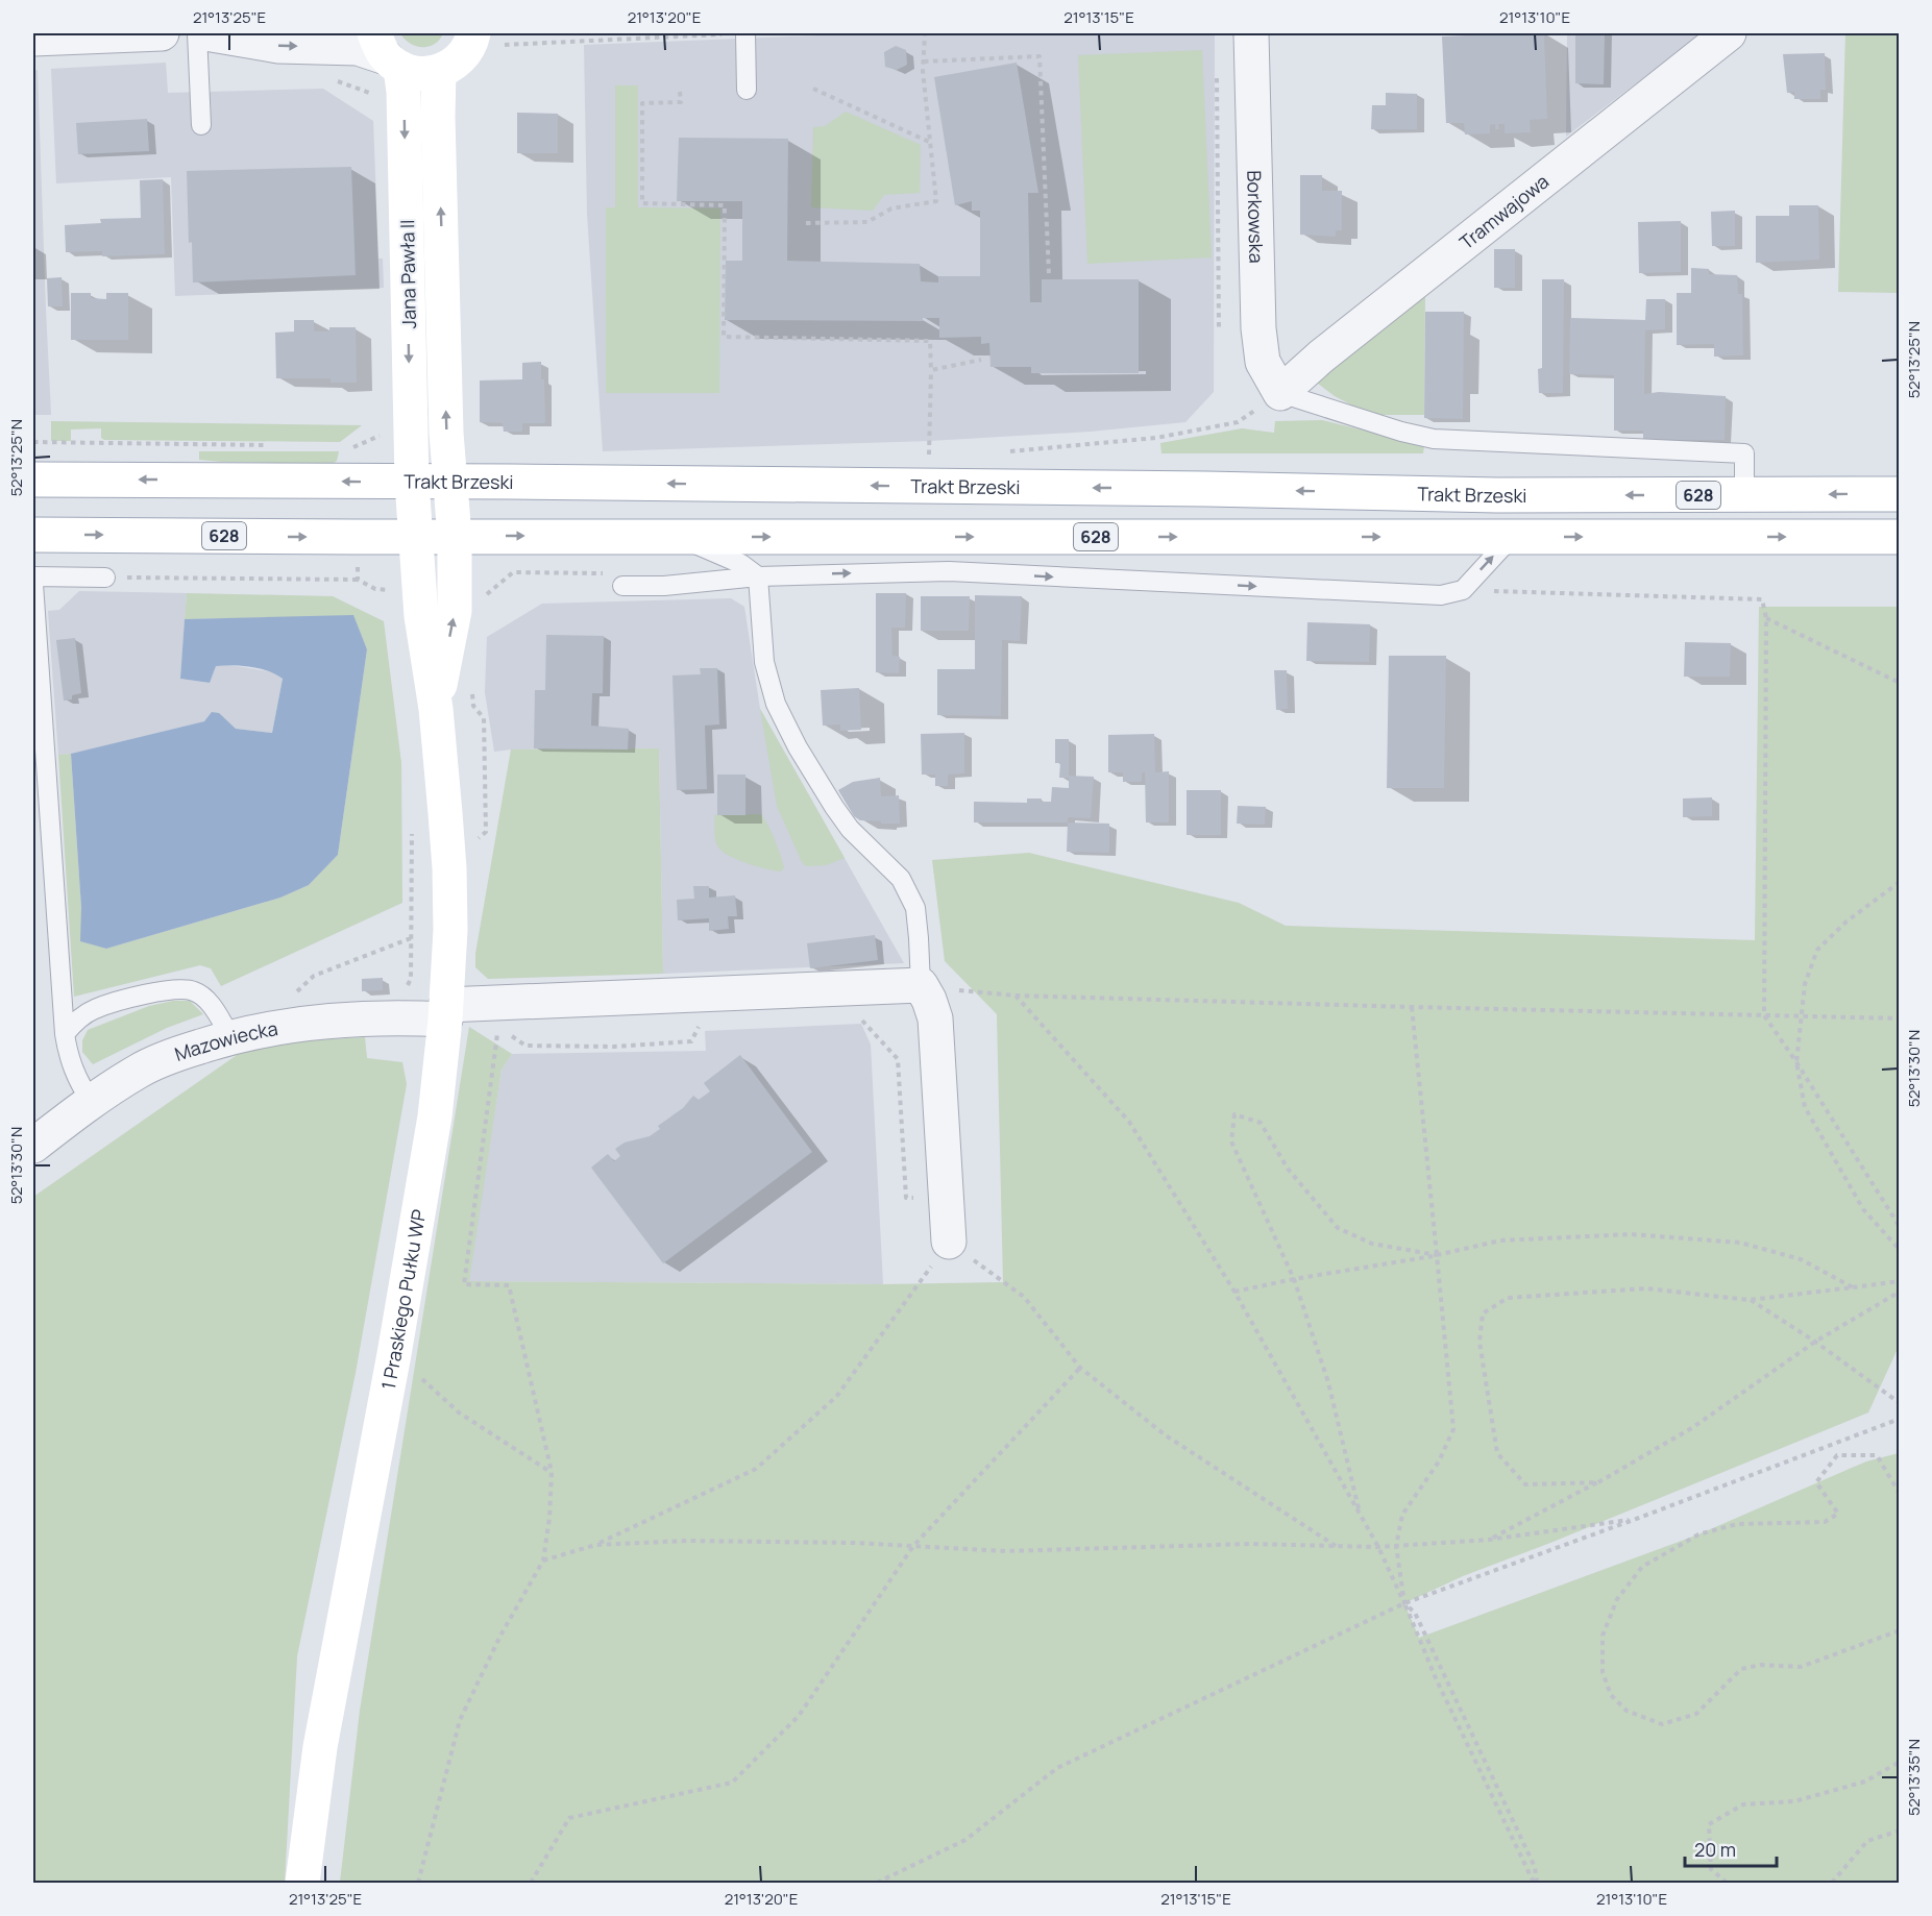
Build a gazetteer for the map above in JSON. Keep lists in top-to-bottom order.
{
  "streets": {
    "main road": [
      "Jana Pawła II",
      "Trakt Brzeski",
      "628",
      "1 Praskiego Pułku WP"
    ],
    "street": ["Tramwajowa", "Borkowska", "Mazowiecka"]
  },
  "crossings": [
    ["Tramwajowa", "Borkowska"],
    ["Jana Pawła II", "Trakt Brzeski"],
    ["Jana Pawła II", "628"],
    ["Jana Pawła II", "1 Praskiego Pułku WP"],
    ["628", "1 Praskiego Pułku WP"],
    ["Mazowiecka", "1 Praskiego Pułku WP"]
  ],
  "scale_bar": "20 m",
  "coordinates": [
    "21°13'25\"E",
    "21°13'20\"E",
    "21°13'15\"E",
    "21°13'10\"E",
    "52°13'25\"N",
    "52°13'30\"N",
    "52°13'35\"N"
  ]
}
